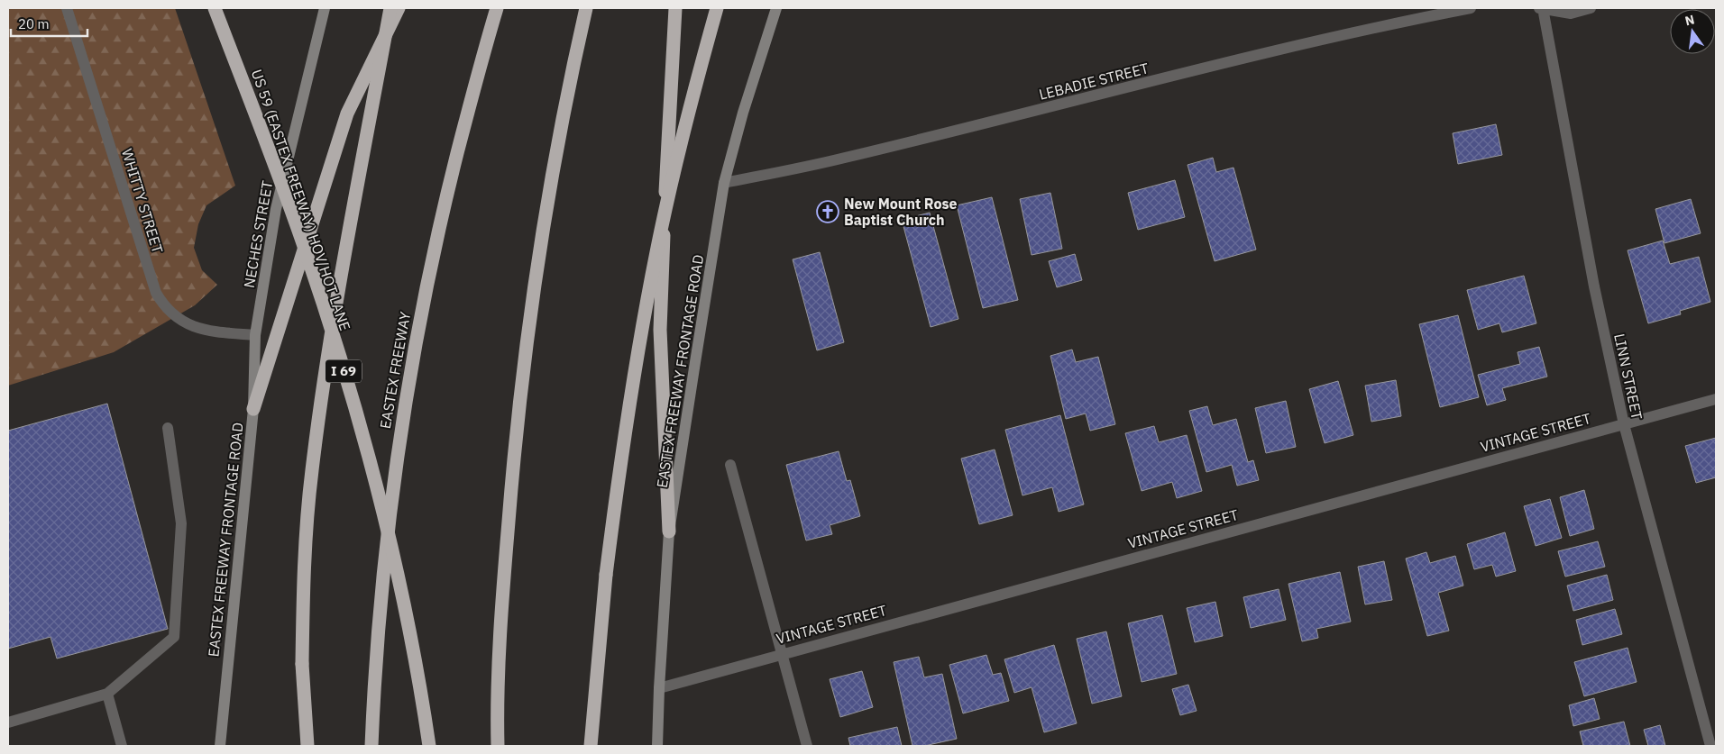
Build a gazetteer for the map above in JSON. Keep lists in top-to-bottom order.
{
  "streets": {
    "highway": ["US 59 (EASTEX FREEWAY) HOV/HOT LANE", "EASTEX FREEWAY", "I 69"],
    "main road": ["NECHES STREET", "EASTEX FREEWAY FRONTAGE ROAD"],
    "street": [
      "LEBADIE STREET",
      "WHITTY STREET",
      "LINN STREET",
      "VINTAGE STREET"
    ]
  },
  "crossings": [
    ["LEBADIE STREET", "EASTEX FREEWAY FRONTAGE ROAD"],
    ["WHITTY STREET", "NECHES STREET"],
    ["WHITTY STREET", "EASTEX FREEWAY FRONTAGE ROAD"],
    ["NECHES STREET", "EASTEX FREEWAY FRONTAGE ROAD"],
    ["EASTEX FREEWAY FRONTAGE ROAD", "VINTAGE STREET"],
    ["LINN STREET", "VINTAGE STREET"]
  ],
  "places": {
    "church": ["New Mount Rose Baptist Church"]
  },
  "scale_bar": "20 m",
  "north": "top"
}
